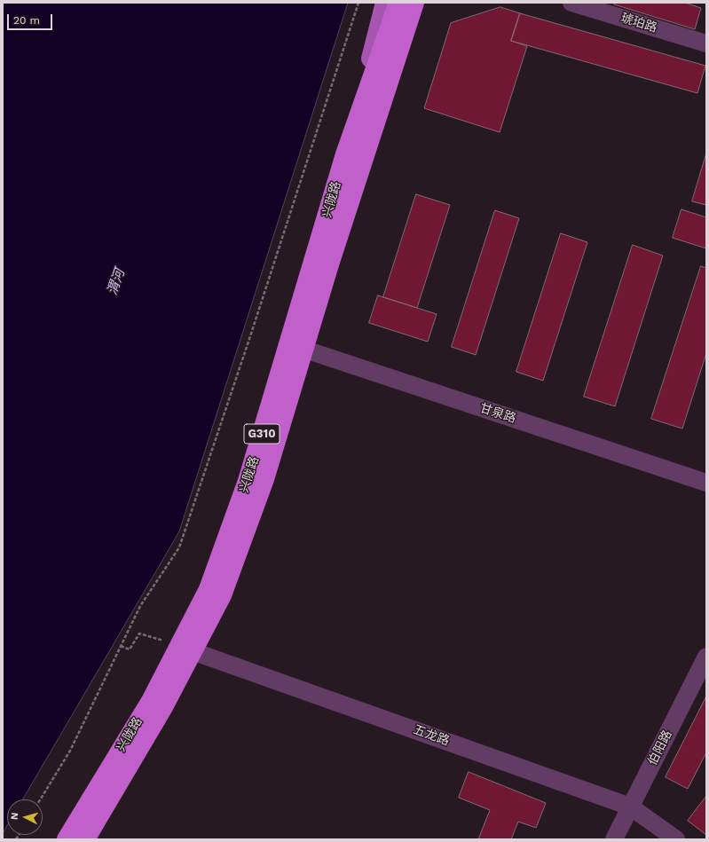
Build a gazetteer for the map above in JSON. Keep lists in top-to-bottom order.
{
  "streets": {
    "highway": ["兴陇路"],
    "street": [
      "琥珀路",
      "甘泉路",
      "五龙路",
      "伯阳路"
    ]
  },
  "crossings": [
    ["兴陇路", "甘泉路"],
    ["兴陇路", "五龙路"],
    ["五龙路", "伯阳路"]
  ],
  "water": ["渭河"],
  "scale_bar": "20 m",
  "north": "left"
}
